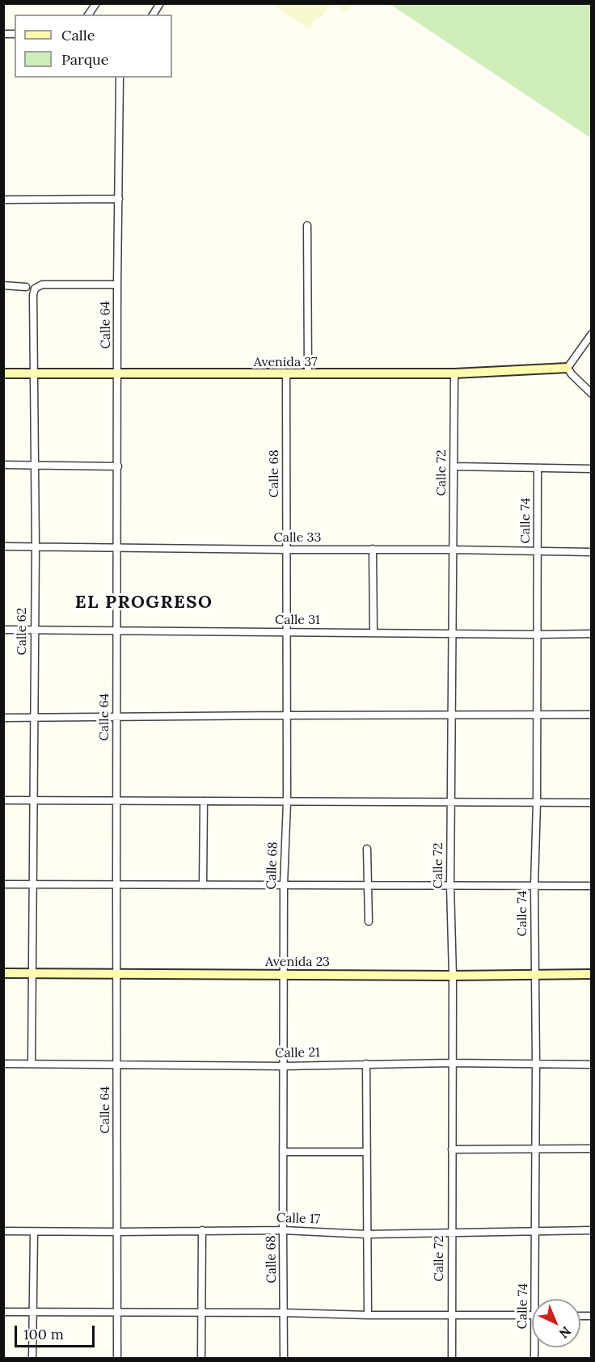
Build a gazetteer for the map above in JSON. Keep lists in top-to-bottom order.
{
  "streets": {
    "street": [
      "Calle 64",
      "Avenida 37",
      "Calle 72",
      "Calle 68",
      "Calle 74",
      "Calle 33",
      "Calle 31",
      "Calle 62",
      "Avenida 23",
      "Calle 21",
      "Calle 17"
    ]
  },
  "crossings": [
    ["Calle 64", "Avenida 37"],
    ["Calle 64", "Calle 33"],
    ["Calle 64", "Calle 31"],
    ["Calle 64", "Calle 62"],
    ["Calle 64", "Avenida 23"],
    ["Calle 64", "Calle 21"],
    ["Calle 64", "Calle 17"],
    ["Avenida 37", "Calle 72"],
    ["Avenida 37", "Calle 68"],
    ["Avenida 37", "Calle 62"],
    ["Calle 72", "Calle 33"],
    ["Calle 72", "Calle 31"],
    ["Calle 72", "Avenida 23"],
    ["Calle 72", "Calle 21"],
    ["Calle 72", "Calle 17"],
    ["Calle 68", "Calle 33"],
    ["Calle 68", "Calle 31"],
    ["Calle 68", "Avenida 23"],
    ["Calle 68", "Calle 21"],
    ["Calle 68", "Calle 17"],
    ["Calle 74", "Calle 33"],
    ["Calle 74", "Calle 31"],
    ["Calle 74", "Avenida 23"],
    ["Calle 74", "Calle 21"],
    ["Calle 74", "Calle 17"],
    ["Calle 33", "Calle 62"],
    ["Calle 31", "Calle 62"],
    ["Calle 62", "Avenida 23"],
    ["Calle 62", "Calle 21"]
  ],
  "districts": ["EL PROGRESO"],
  "legend": ["Calle", "Parque"],
  "scale_bar": "100 m",
  "north": "bottom right"
}
